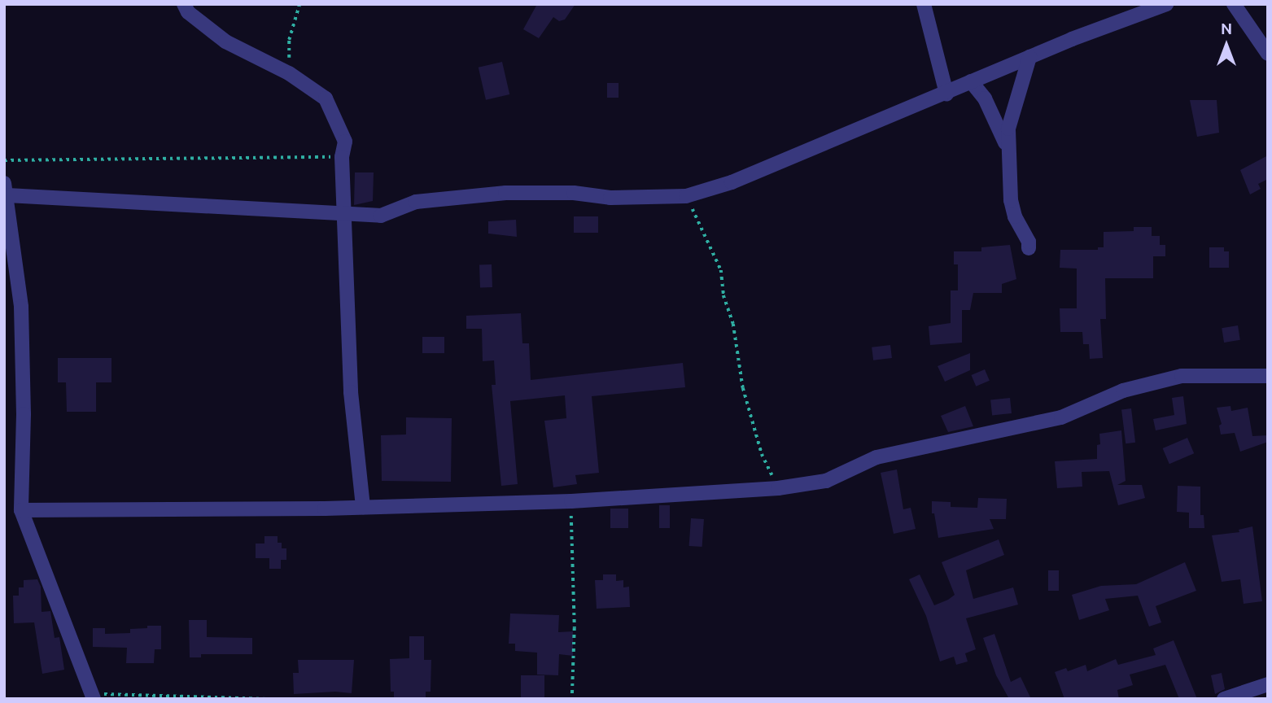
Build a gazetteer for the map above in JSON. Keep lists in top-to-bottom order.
{
  "north": "top"
}
